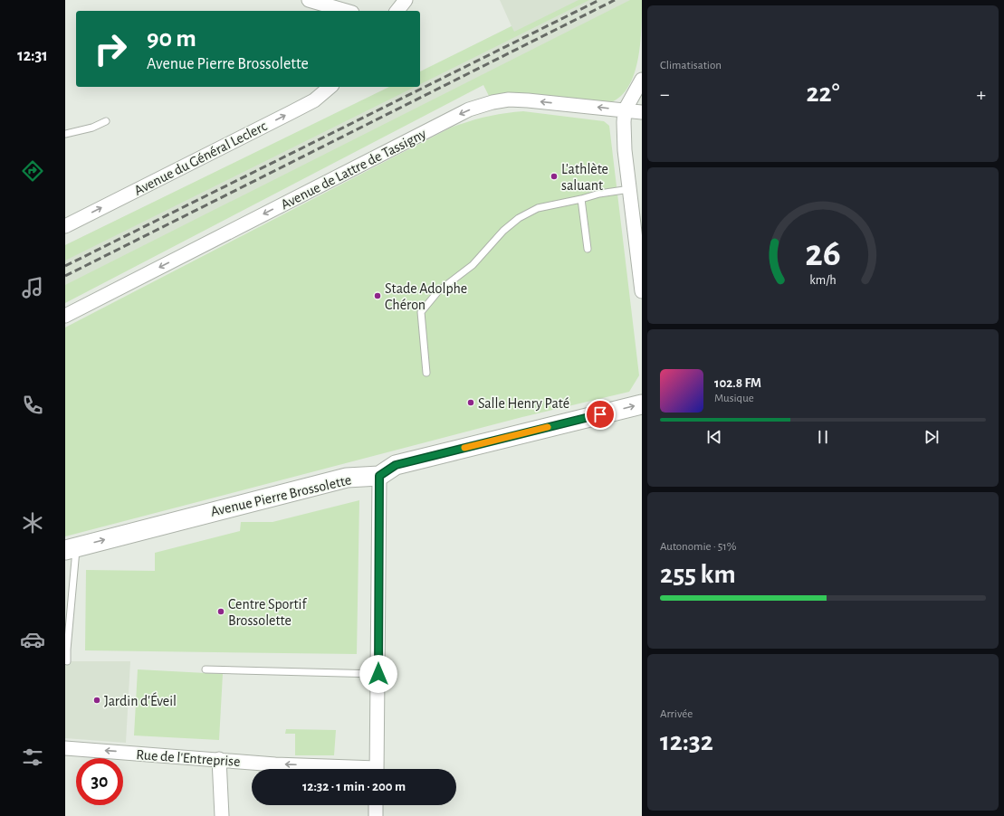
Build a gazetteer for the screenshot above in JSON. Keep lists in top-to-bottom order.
{
  "streets": {
    "street": [
      "Avenue du Général Leclerc",
      "Avenue de Lattre de Tassigny",
      "Avenue Pierre Brossolette",
      "Rue de l'Entreprise"
    ]
  },
  "one_way": [
    "Avenue du Général Leclerc",
    "Avenue de Lattre de Tassigny",
    "Avenue Pierre Brossolette",
    "Rue de l'Entreprise"
  ],
  "places": [
    "L'athlète saluant",
    "Stade Adolphe Chéron",
    "Salle Henry Paté",
    "Centre Sportif Brossolette",
    "Jardin d'Éveil"
  ],
  "page": {
    "tabs": "12:31",
    "tile": [
      "Climatisation",
      ["Autonomie · 51%", "255 km"],
      ["Arrivée", "12:32"]
    ],
    "turn": ["90 m", "Avenue Pierre Brossolette"],
    "heat": ["−", "22°", "+"],
    "song": ["102.8 FM", "Musique"],
    "limit": "30",
    "trip": "12:32 · 1 min · 200 m",
    "gauge": ["26", "km/h"]
  }
}
